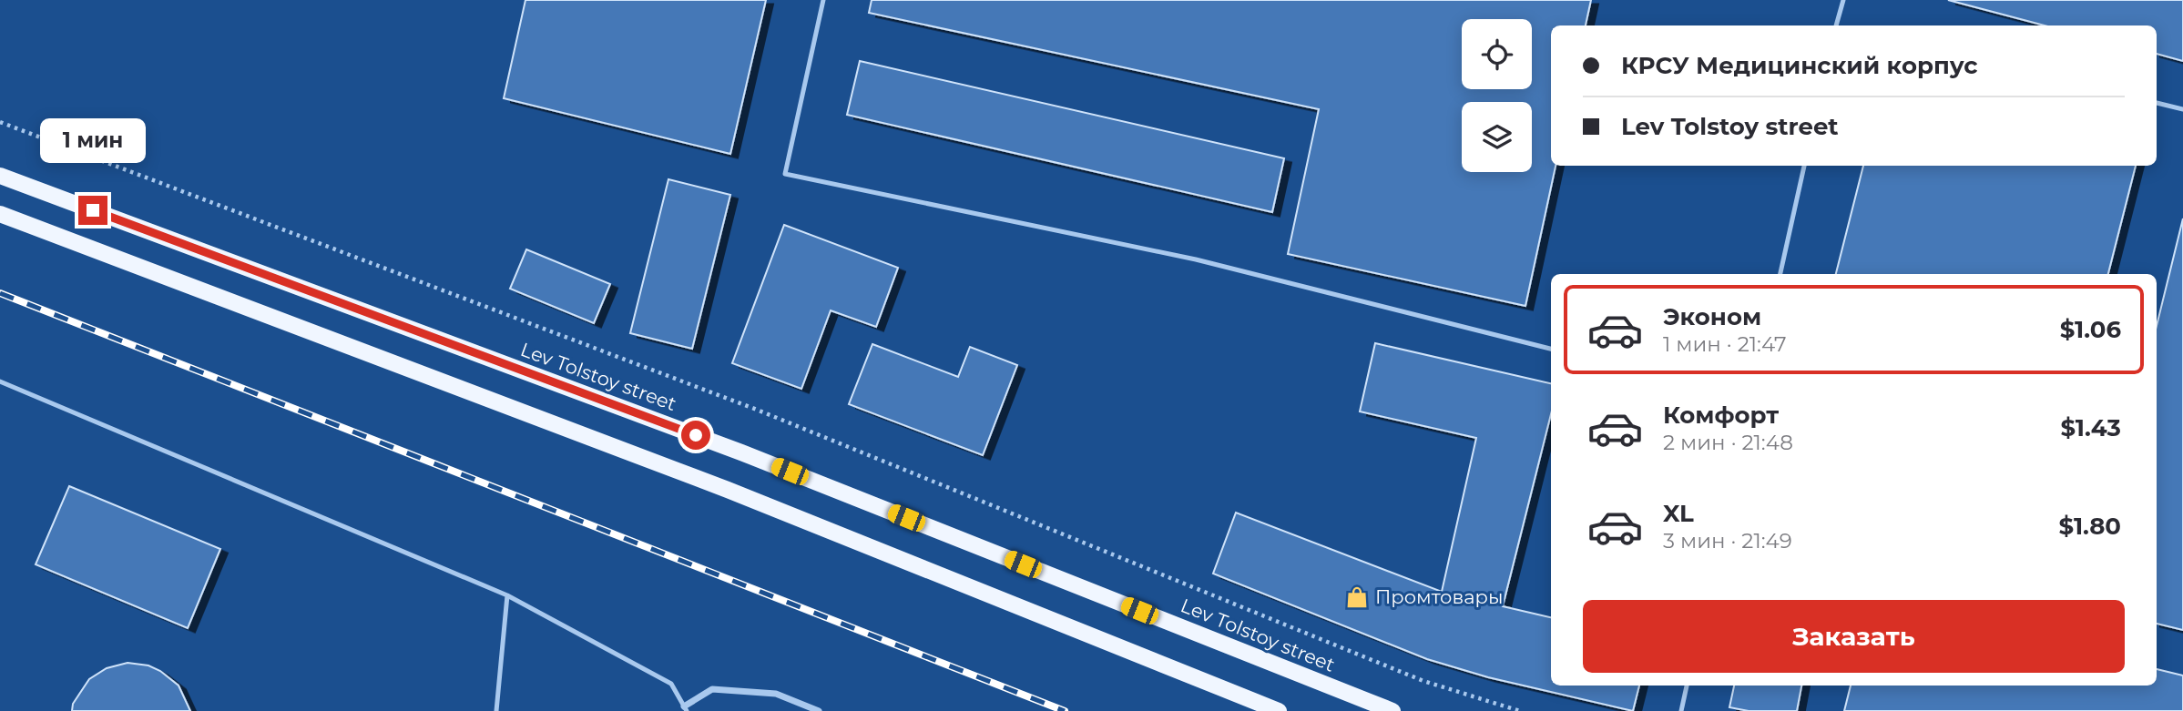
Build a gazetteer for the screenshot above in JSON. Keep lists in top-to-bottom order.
{
  "streets": {
    "main road": ["Lev Tolstoy street"]
  },
  "places": {
    "shop": ["Промтовары"]
  },
  "page": {
    "banner": ["КРСУ Медицинский корпус", "Lev Tolstoy street"],
    "bubble": "1 мин",
    "list": [
      {
        "name": "Эконом",
        "note": "1 мин · 21:47",
        "value": "$1.06"
      },
      {
        "name": "Комфорт",
        "note": "2 мин · 21:48",
        "value": "$1.43"
      },
      {
        "name": "XL",
        "note": "3 мин · 21:49",
        "value": "$1.80"
      }
    ],
    "buttons": "Заказать"
  }
}
